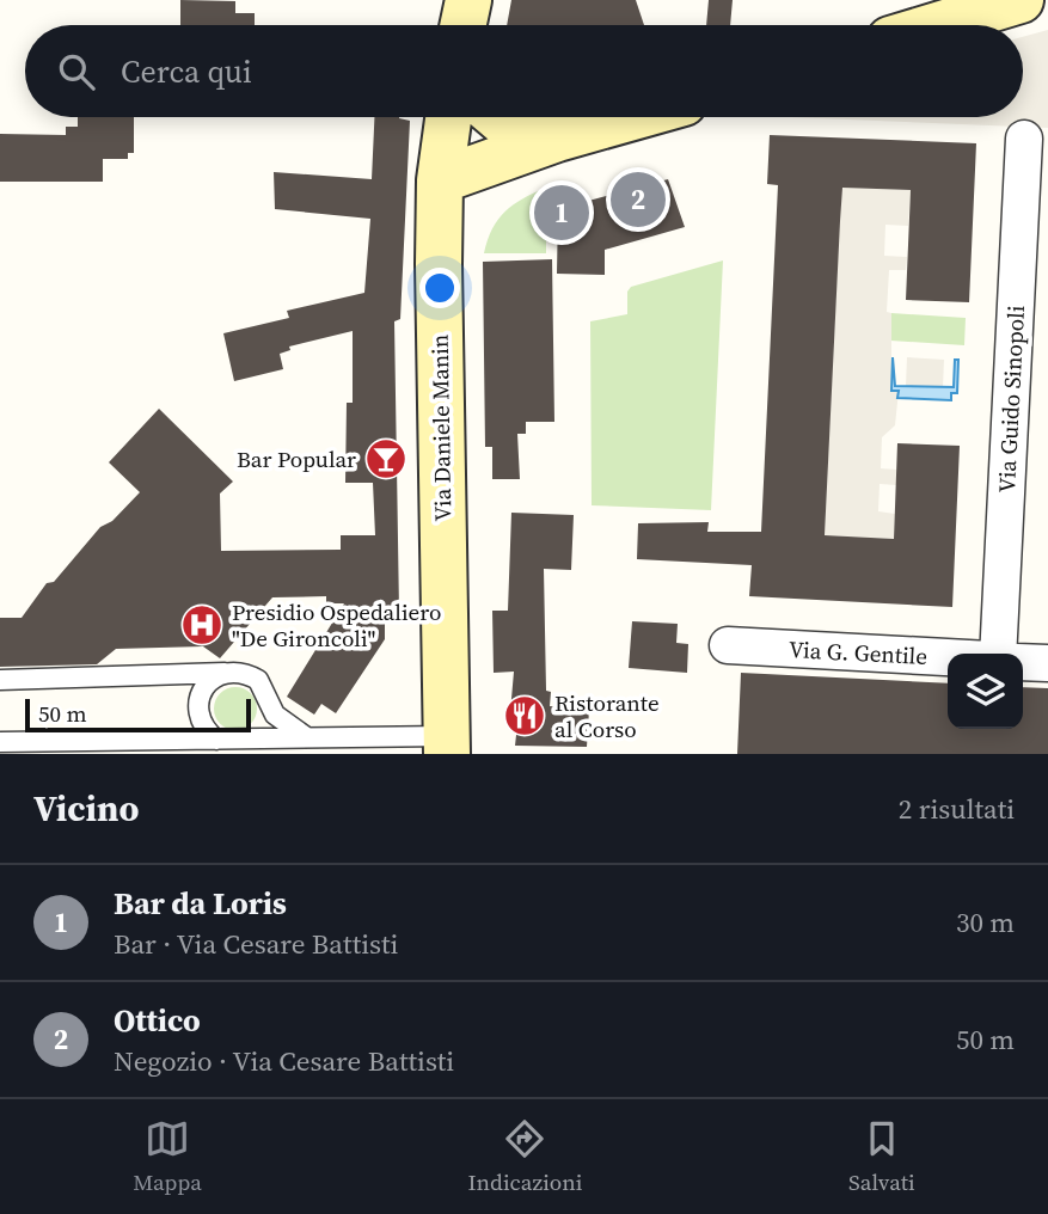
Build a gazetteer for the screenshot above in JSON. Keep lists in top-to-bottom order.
{
  "streets": {
    "street": ["Via Guido Sinopoli", "Via Daniele Manin", "Via G. Gentile"]
  },
  "places": {
    "bar": ["Bar Popular"],
    "hospital": ["Presidio Ospedaliero \"De Gironcoli\""],
    "restaurant": ["Ristorante al Corso"]
  },
  "scale_bar": "50 m",
  "page": {
    "search": "Cerca qui",
    "pins": ["2", "1"],
    "scale": "50 m",
    "heading": ["Vicino", "2 risultati"],
    "list": [
      {
        "mark": "1",
        "name": "Bar da Loris",
        "note": "Bar · Via Cesare Battisti",
        "value": "30 m"
      },
      {
        "mark": "2",
        "name": "Ottico",
        "note": "Negozio · Via Cesare Battisti",
        "value": "50 m"
      }
    ],
    "nav": ["Mappa", "Indicazioni", "Salvati"]
  }
}
